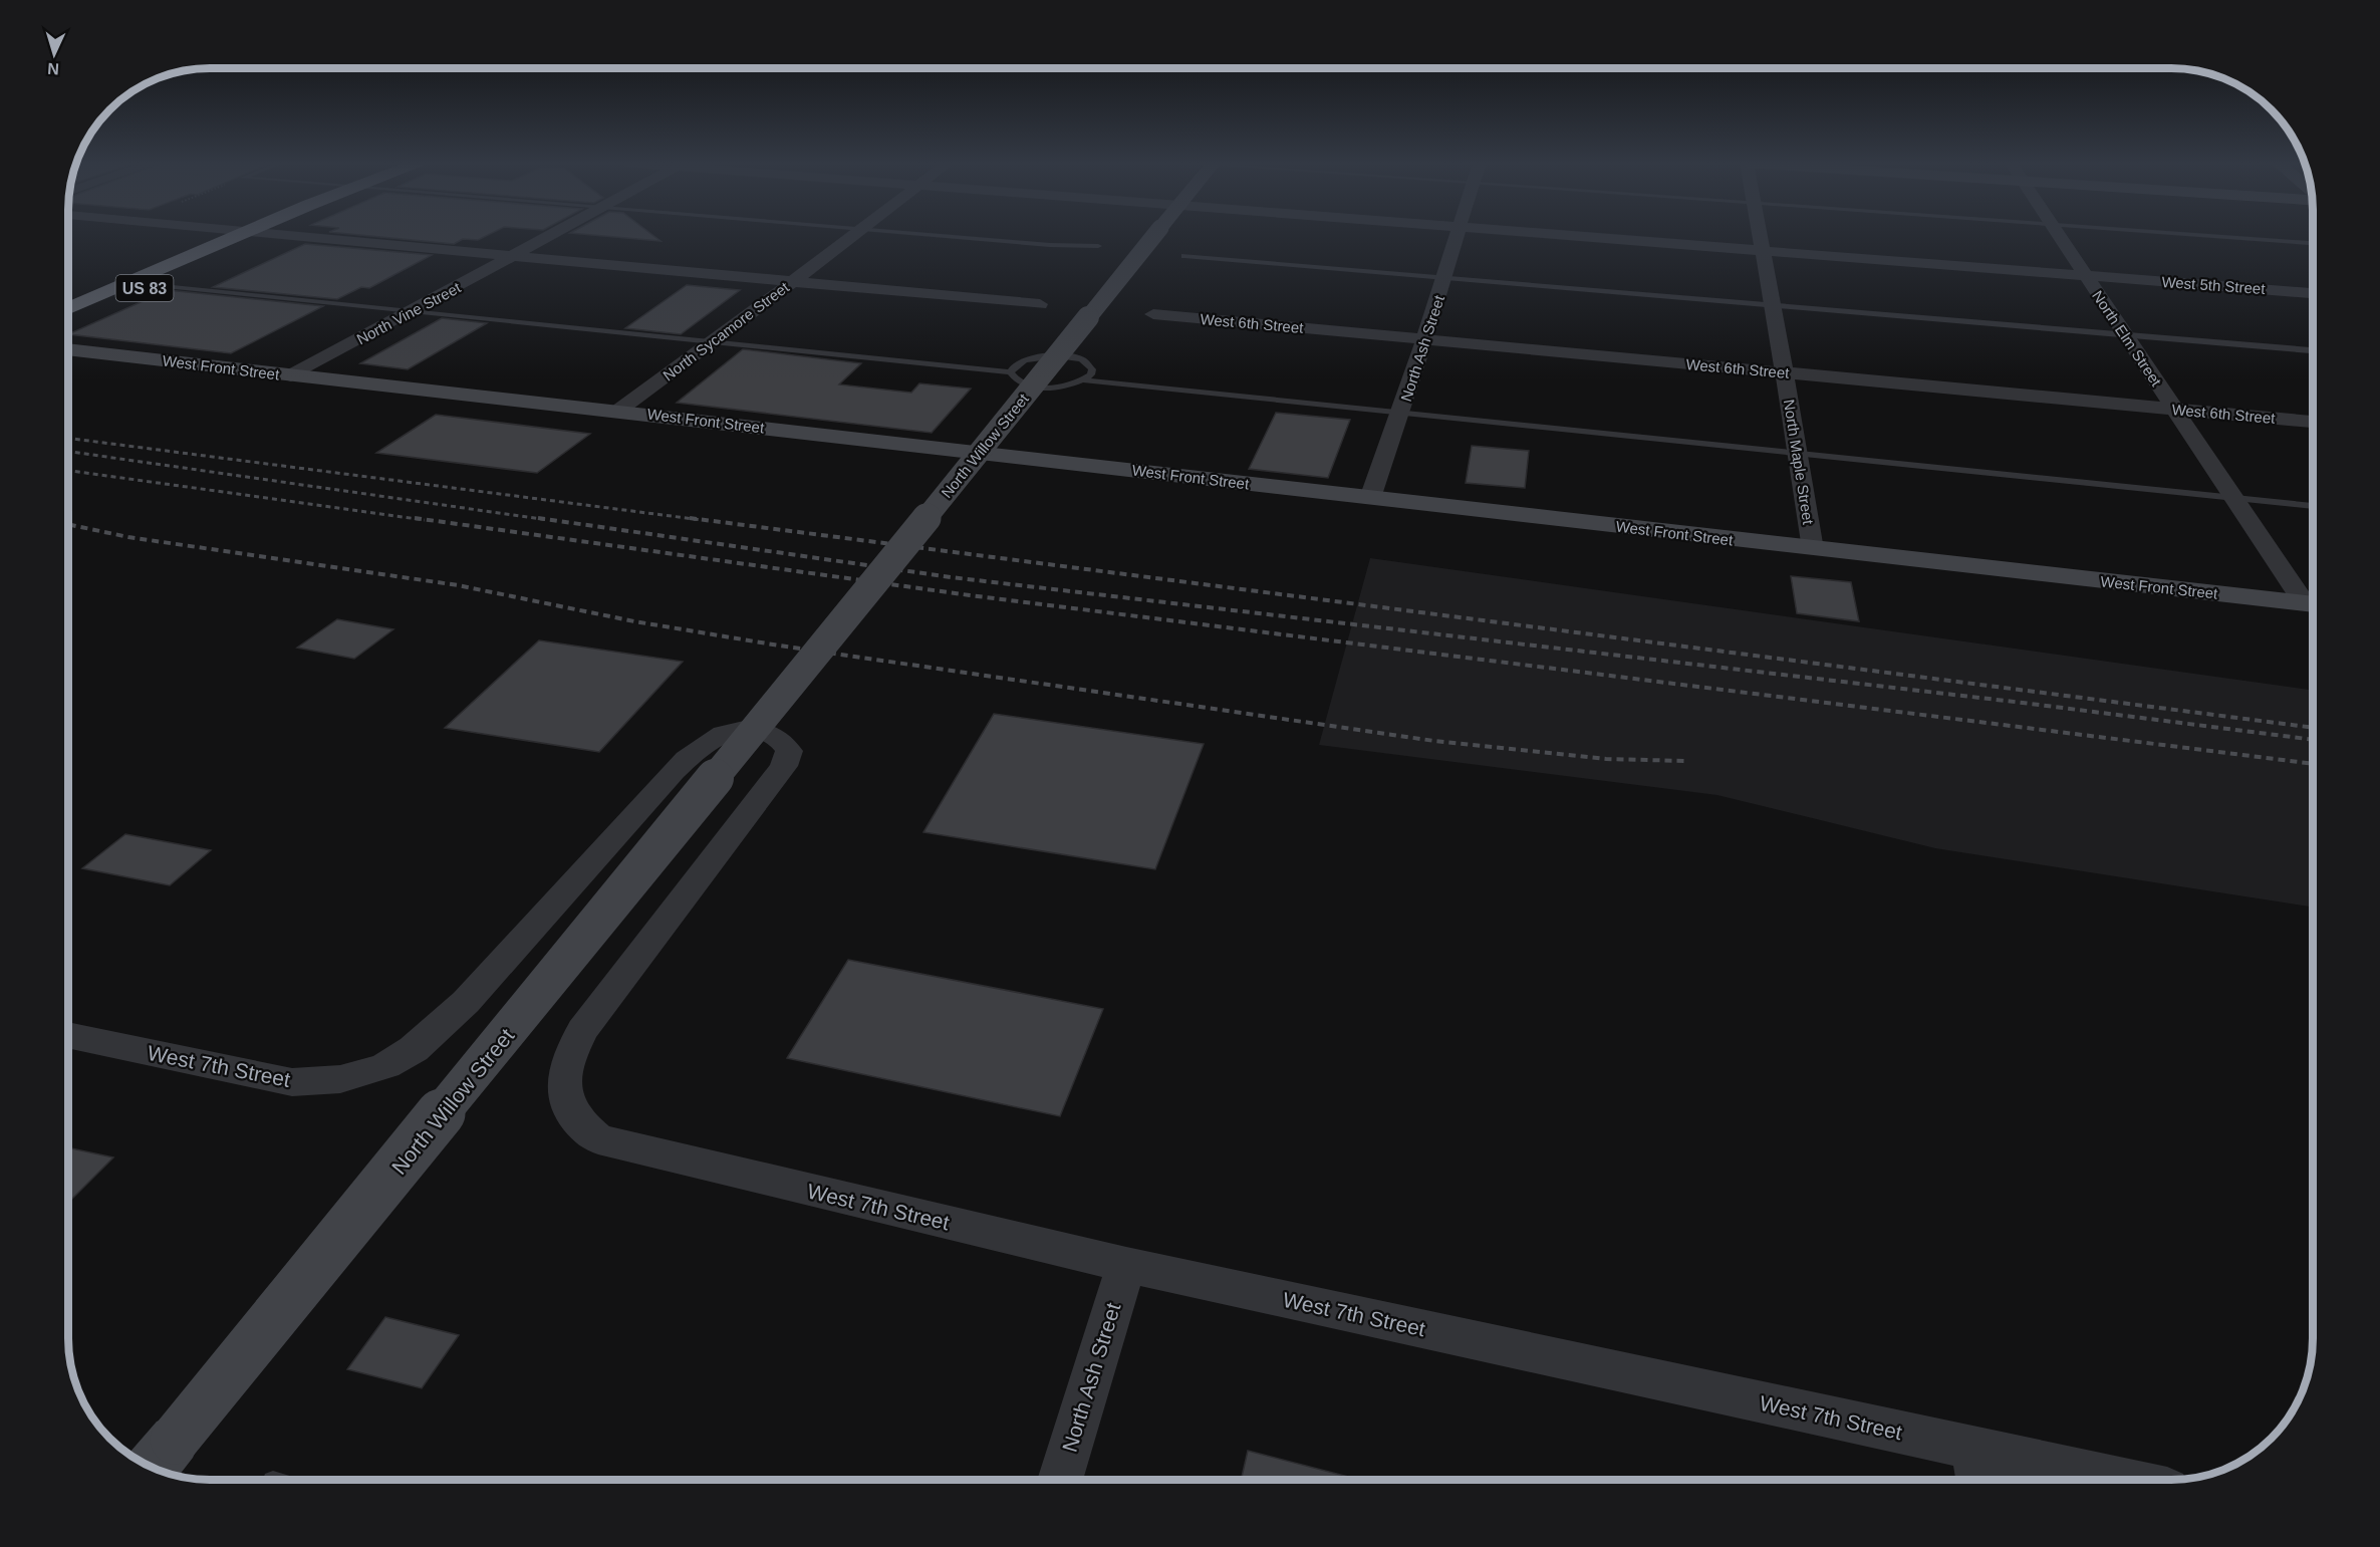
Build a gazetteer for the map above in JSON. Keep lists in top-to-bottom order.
{
  "streets": {
    "highway": ["US 83"],
    "main road": ["West Front Street", "North Willow Street"],
    "street": [
      "West 5th Street",
      "North Vine Street",
      "West 6th Street",
      "North Sycamore Street",
      "North Elm Street",
      "North Ash Street",
      "North Maple Street",
      "West 7th Street"
    ]
  },
  "crossings": [
    ["West 5th Street", "North Elm Street"],
    ["West 5th Street", "North Maple Street"],
    ["North Vine Street", "West Front Street"],
    ["West 6th Street", "North Elm Street"],
    ["West 6th Street", "North Ash Street"],
    ["West 6th Street", "North Maple Street"],
    ["North Sycamore Street", "West Front Street"],
    ["North Ash Street", "West Front Street"],
    ["North Ash Street", "West 7th Street"],
    ["West Front Street", "North Willow Street"],
    ["West Front Street", "North Maple Street"]
  ],
  "north": "bottom"
}
